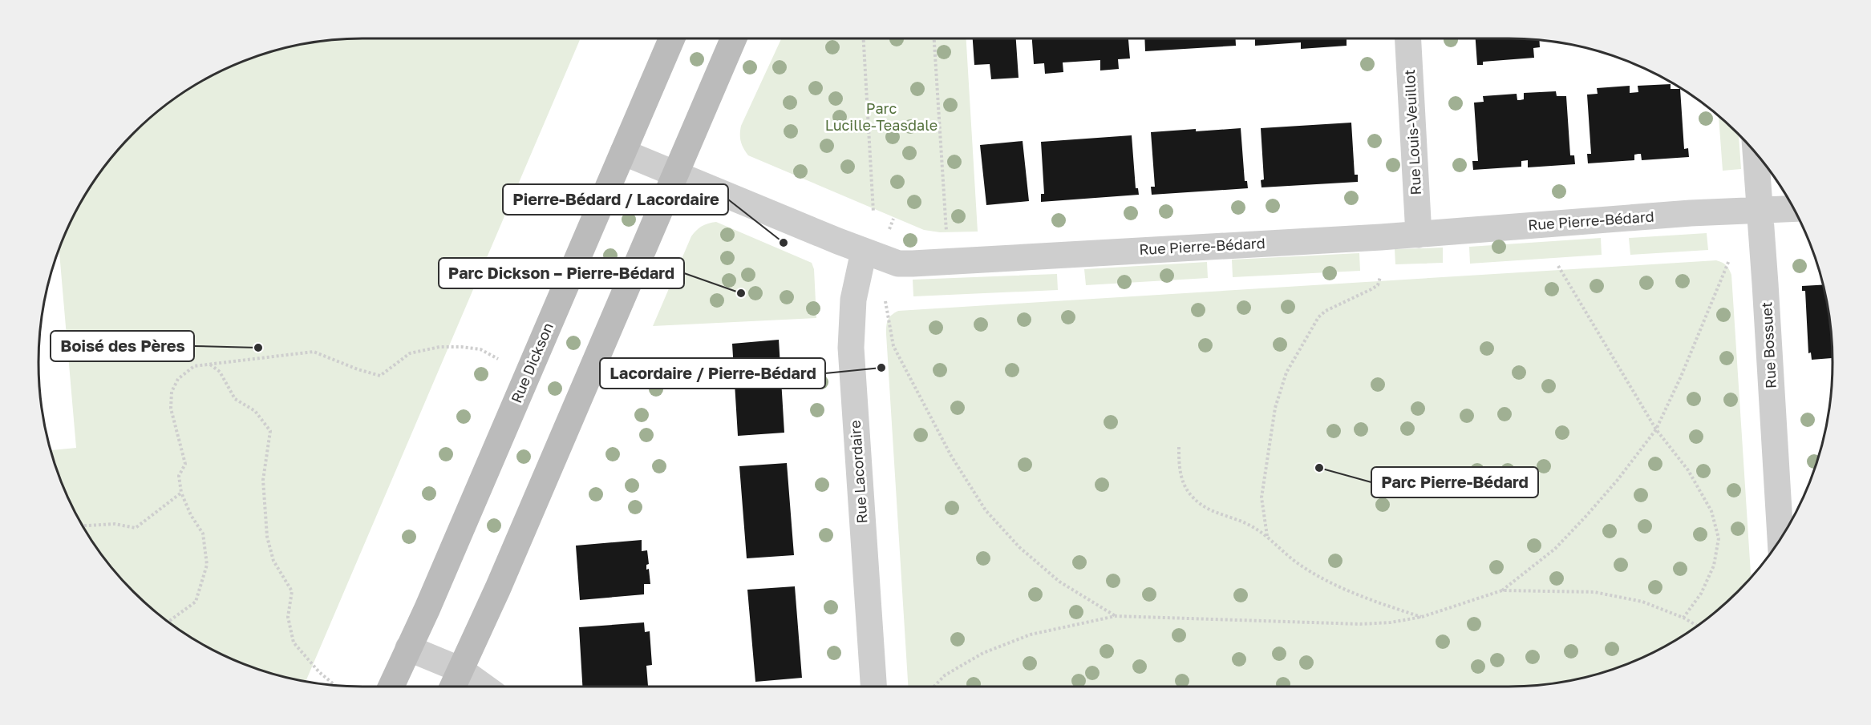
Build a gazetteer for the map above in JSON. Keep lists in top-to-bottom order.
{
  "streets": {
    "main road": ["Rue Dickson"],
    "street": [
      "Rue Louis-Veuillot",
      "Rue Pierre-Bédard",
      "Rue Bossuet",
      "Rue Lacordaire"
    ]
  },
  "crossings": [
    ["Rue Louis-Veuillot", "Rue Pierre-Bédard"],
    ["Rue Pierre-Bédard", "Rue Bossuet"],
    ["Rue Pierre-Bédard", "Rue Dickson"],
    ["Rue Pierre-Bédard", "Rue Lacordaire"]
  ],
  "parks": ["Parc Lucille-Teasdale"],
  "places": [
    "Pierre-Bédard / Lacordaire",
    "Parc Dickson – Pierre-Bédard",
    "Boisé des Pères",
    "Lacordaire / Pierre-Bédard",
    "Parc Pierre-Bédard"
  ]
}
